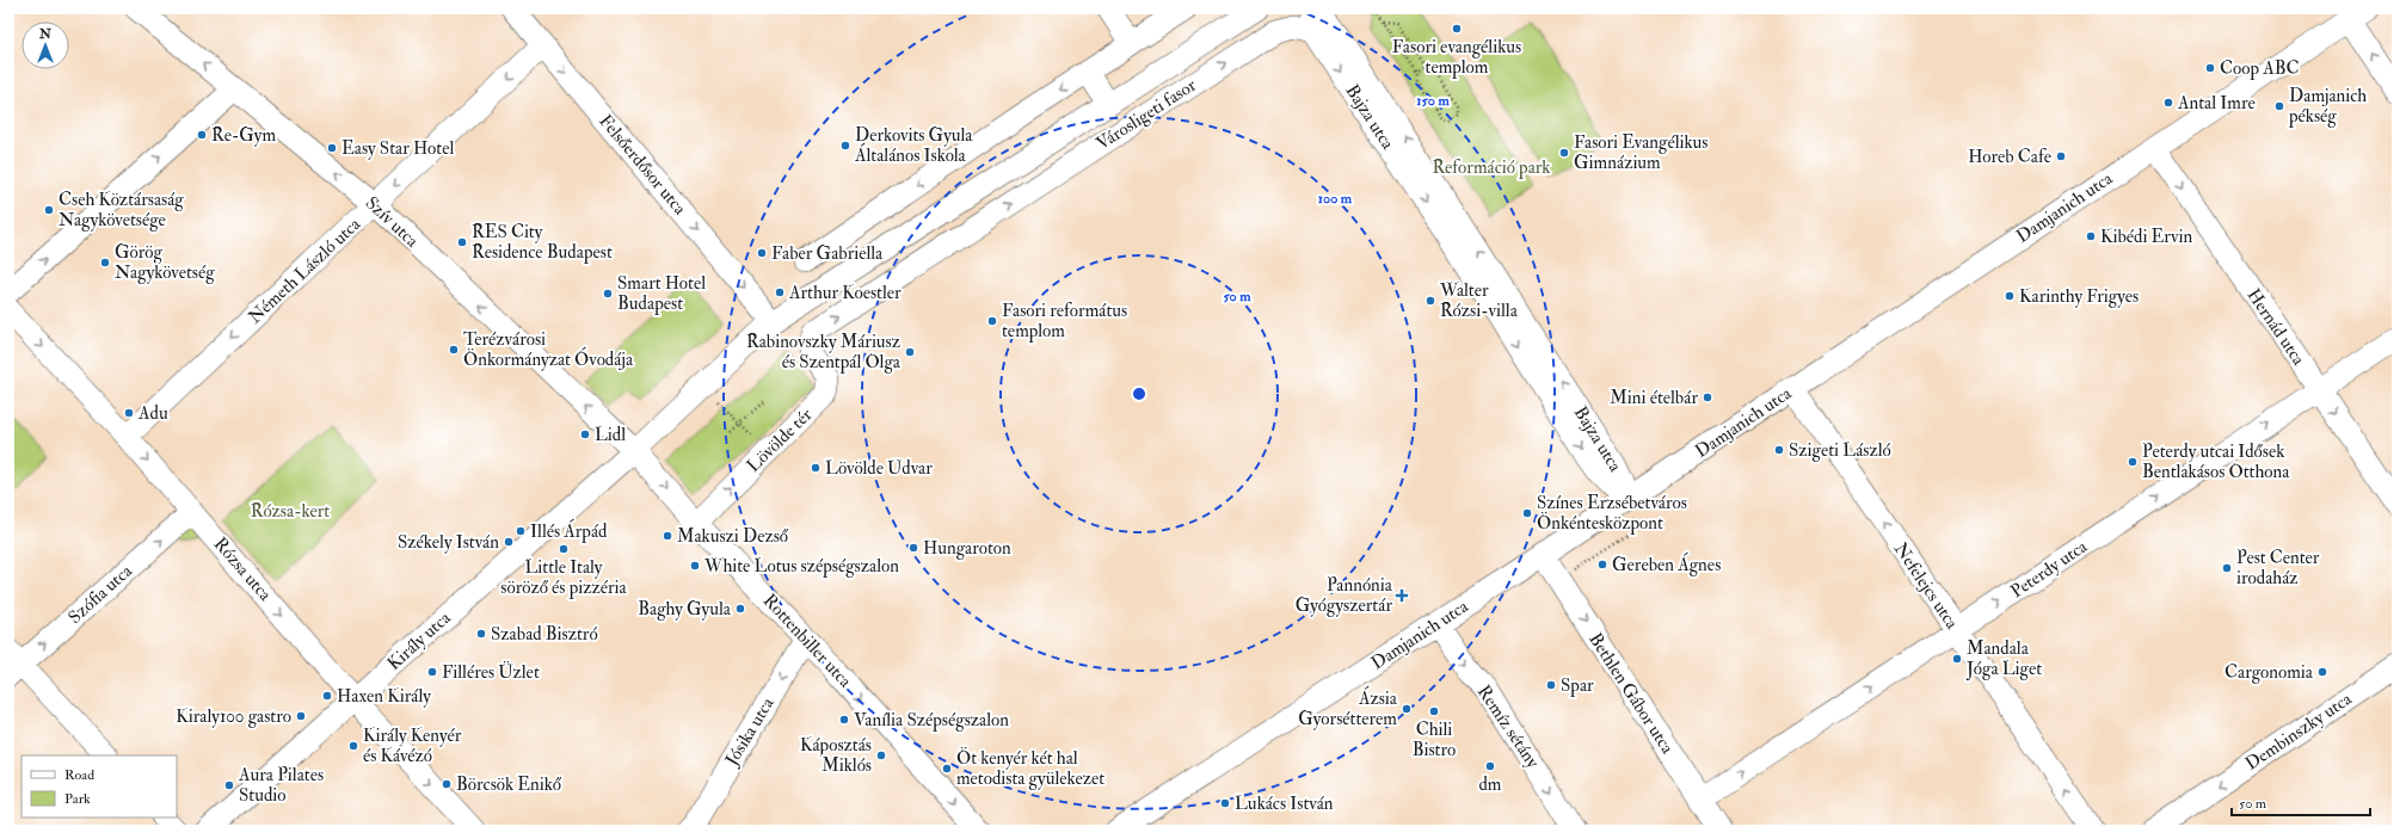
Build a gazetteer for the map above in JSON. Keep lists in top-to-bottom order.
{
  "streets": {
    "street": [
      "Városligeti fasor",
      "Bajza utca",
      "Felsőerdősor utca",
      "Damjanich utca",
      "Szív utca",
      "Németh László utca",
      "Hernád utca",
      "Lövölde tér",
      "Rózsa utca",
      "Peterdy utca",
      "Nefelejcs utca",
      "Szófia utca",
      "Király utca",
      "Rottenbiller utca",
      "Bethlen Gábor utca",
      "Remíz sétány",
      "Jósika utca",
      "Dembinszky utca"
    ]
  },
  "crossings": [
    ["Városligeti fasor", "Bajza utca"],
    ["Városligeti fasor", "Felsőerdősor utca"],
    ["Városligeti fasor", "Lövölde tér"],
    ["Bajza utca", "Damjanich utca"],
    ["Felsőerdősor utca", "Németh László utca"],
    ["Damjanich utca", "Hernád utca"],
    ["Damjanich utca", "Nefelejcs utca"],
    ["Damjanich utca", "Bethlen Gábor utca"],
    ["Damjanich utca", "Remíz sétány"],
    ["Szív utca", "Németh László utca"],
    ["Szív utca", "Király utca"],
    ["Szív utca", "Rottenbiller utca"],
    ["Németh László utca", "Rózsa utca"],
    ["Hernád utca", "Peterdy utca"],
    ["Lövölde tér", "Rottenbiller utca"],
    ["Rózsa utca", "Szófia utca"],
    ["Rózsa utca", "Király utca"],
    ["Peterdy utca", "Nefelejcs utca"],
    ["Peterdy utca", "Bethlen Gábor utca"],
    ["Király utca", "Rottenbiller utca"],
    ["Rottenbiller utca", "Jósika utca"]
  ],
  "one_way": [
    "Felsőerdősor utca",
    "Szív utca",
    "Hernád utca",
    "Rózsa utca",
    "Peterdy utca",
    "Nefelejcs utca",
    "Szófia utca",
    "Rottenbiller utca",
    "Bethlen Gábor utca",
    "Remíz sétány",
    "Jósika utca",
    "Dembinszky utca"
  ],
  "parks": ["Reformáció park", "Rózsa-kert"],
  "places": {
    "other": [
      "Fasori evangélikus templom",
      "Coop ABC",
      "Antal Imre",
      "Damjanich pékség",
      "Re-Gym",
      "Derkovits Gyula Általános Iskola",
      "Easy Star Hotel",
      "Fasori Evangélikus Gimnázium",
      "Horeb Cafe",
      "Cseh Köztársaság Nagykövetsége",
      "Kibédi Ervin",
      "RES City Residence Budapest",
      "Faber Gabriella",
      "Görög Nagykövetség",
      "Arthur Koestler",
      "Smart Hotel Budapest",
      "Karinthy Frigyes",
      "Walter Rózsi-villa",
      "Fasori református templom",
      "Terézvárosi Önkormányzat Óvodája",
      "Rabinovszky Máriusz és Szentpál Olga",
      "Mini ételbár",
      "Adu",
      "Lidl",
      "Szigeti László",
      "Peterdy utcai Idősek Bentlakásos Otthona",
      "Lövölde Udvar",
      "Színes Erzsébetváros Önkéntesközpont",
      "Illés Árpád",
      "Makuszi Dezső",
      "Székely István",
      "Hungaroton",
      "Little Italy söröző és pizzéria",
      "Gereben Ágnes",
      "White Lotus szépségszalon",
      "Pest Center irodaház",
      "Baghy Gyula",
      "Szabad Bisztró",
      "Mandala Jóga Liget",
      "Filléres Üzlet",
      "Cargonomia",
      "Spar",
      "Haxen Király",
      "Ázsia Gyorsétterem",
      "Chili Bistro",
      "Kiraly100 gastro",
      "Vanília Szépségszalon",
      "Király Kenyér és Kávézó",
      "Káposztás Miklós",
      "dm",
      "Öt kenyér két hal metodista gyülekezet",
      "Börcsök Enikő",
      "Aura Pilates Studio",
      "Lukács István"
    ],
    "health": ["Pannónia Gyógyszertár"]
  },
  "legend": ["Road", "Park"],
  "scale_bar": "50 m",
  "north": "top",
  "rings": ["150 m", "100 m", "50 m"]
}
